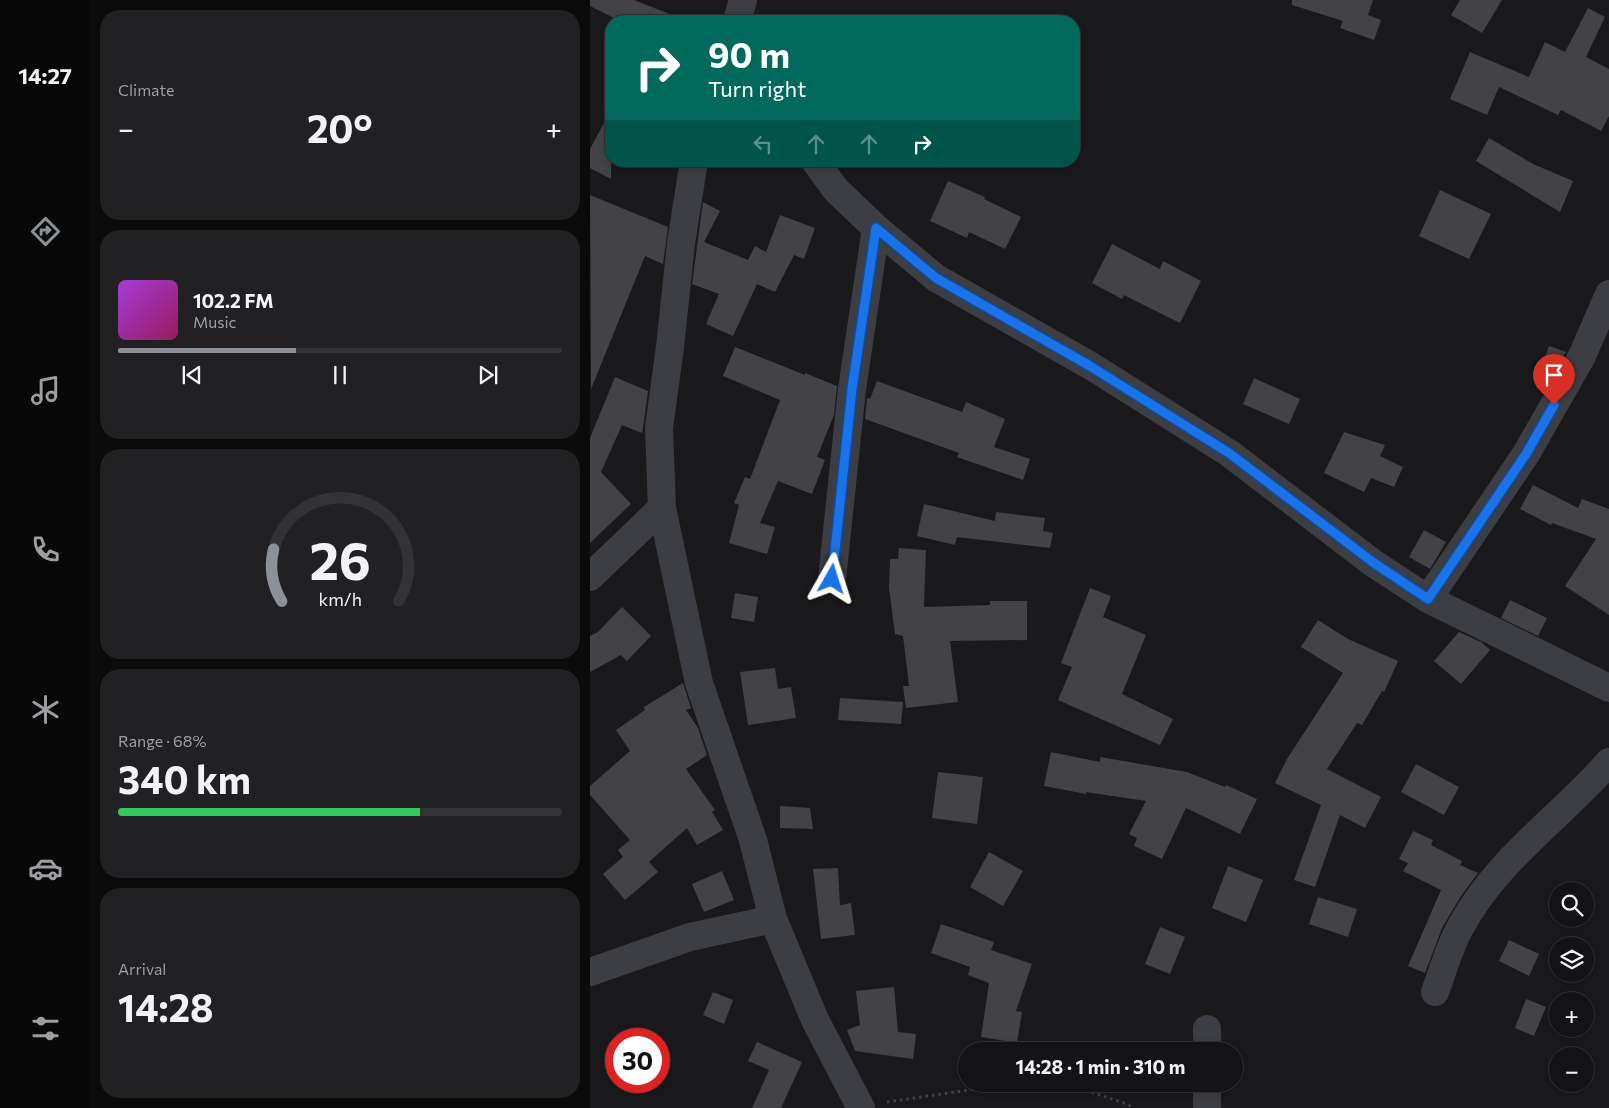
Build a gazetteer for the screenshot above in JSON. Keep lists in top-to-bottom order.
{
  "page": {
    "tabs": "14:27",
    "tile": [
      "Climate",
      ["Range · 68%", "340 km"],
      ["Arrival", "14:28"]
    ],
    "turn": ["90 m", "Turn right"],
    "heat": ["−", "20°", "+"],
    "song": ["102.2 FM", "Music"],
    "map_buttons": ["+", "−"],
    "limit": "30",
    "trip": "14:28 · 1 min · 310 m",
    "gauge": ["26", "km/h"]
  }
}
